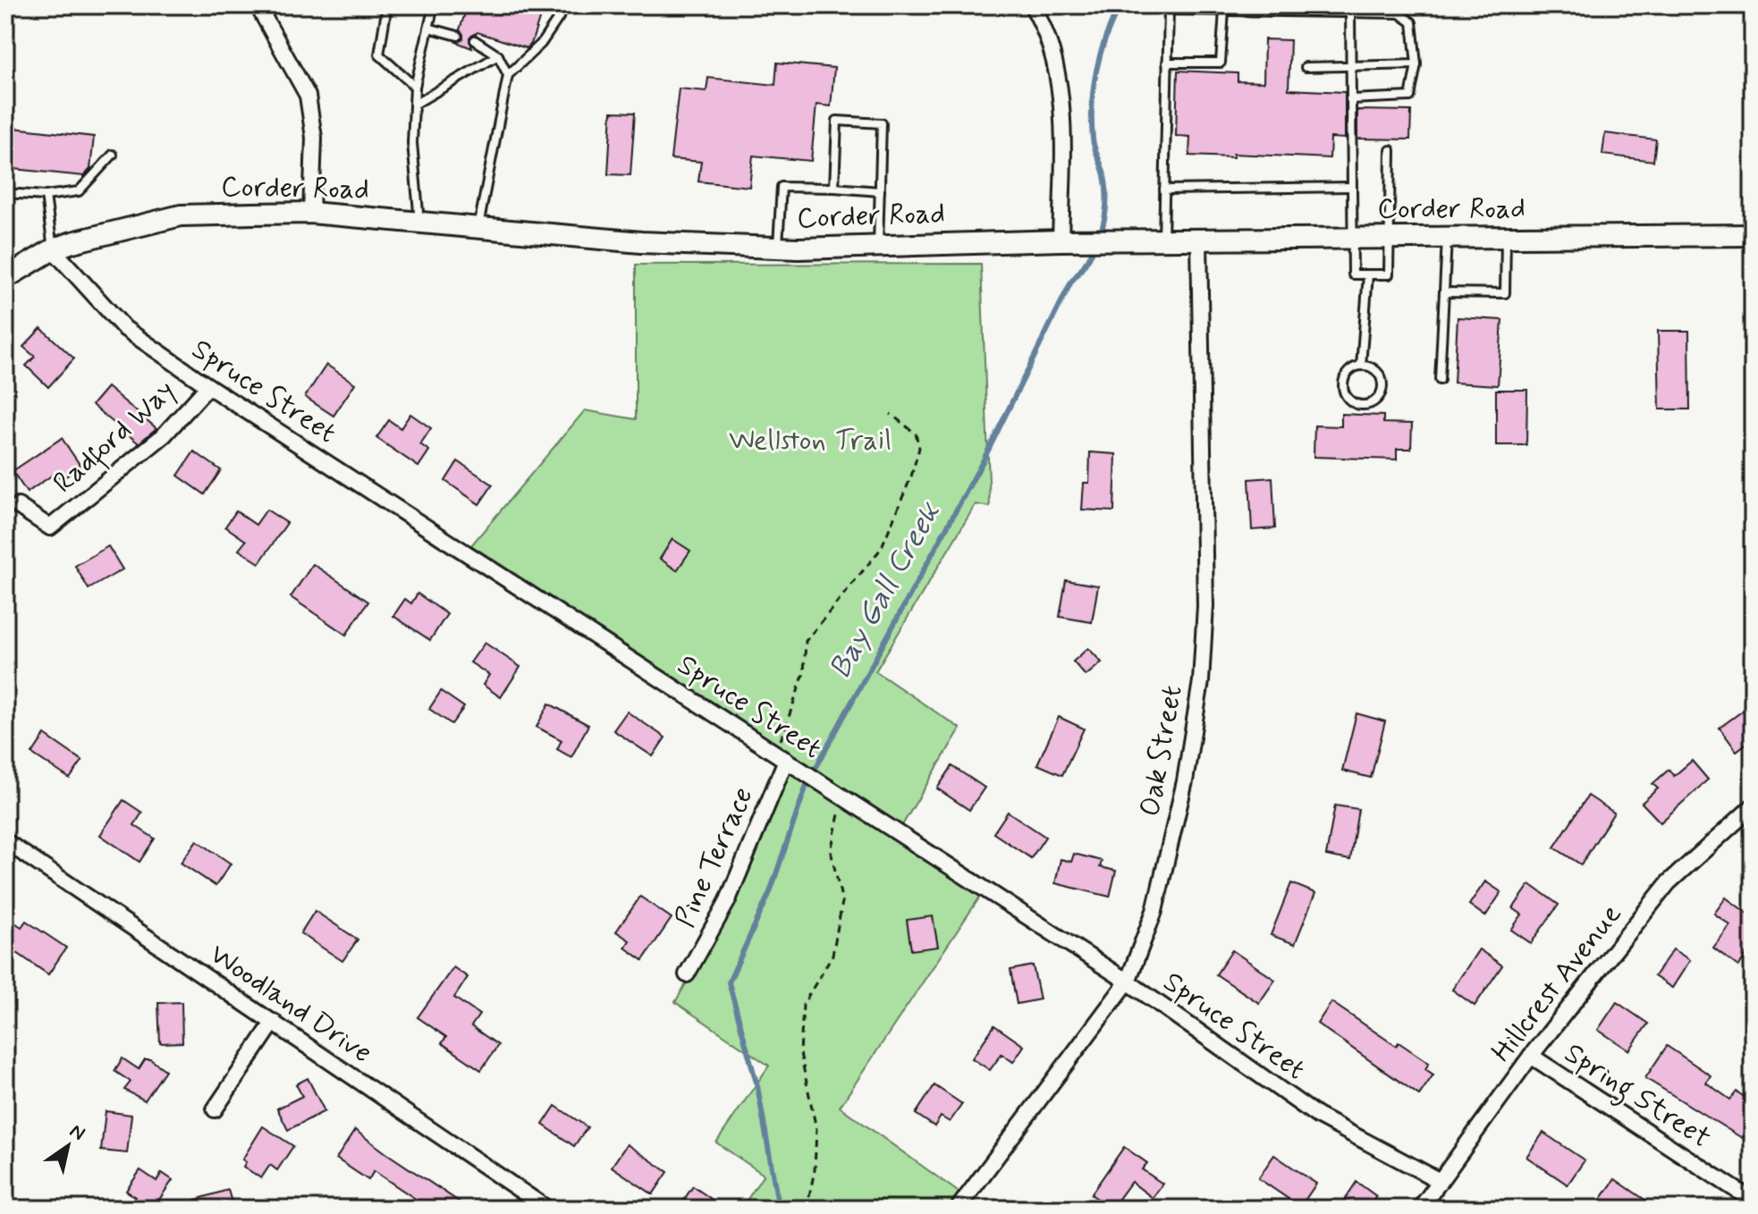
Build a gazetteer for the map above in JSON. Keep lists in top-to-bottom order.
{
  "streets": {
    "street": [
      "Corder Road",
      "Spruce Street",
      "Radford Way",
      "Oak Street",
      "Pine Terrace",
      "Hillcrest Avenue",
      "Woodland Drive",
      "Spring Street"
    ]
  },
  "crossings": [
    ["Corder Road", "Spruce Street"],
    ["Corder Road", "Oak Street"],
    ["Spruce Street", "Radford Way"],
    ["Spruce Street", "Oak Street"],
    ["Spruce Street", "Pine Terrace"],
    ["Spruce Street", "Hillcrest Avenue"],
    ["Hillcrest Avenue", "Spring Street"]
  ],
  "water": ["Bay Gall Creek"],
  "parks": ["Wellston Trail"],
  "north": "top right"
}
